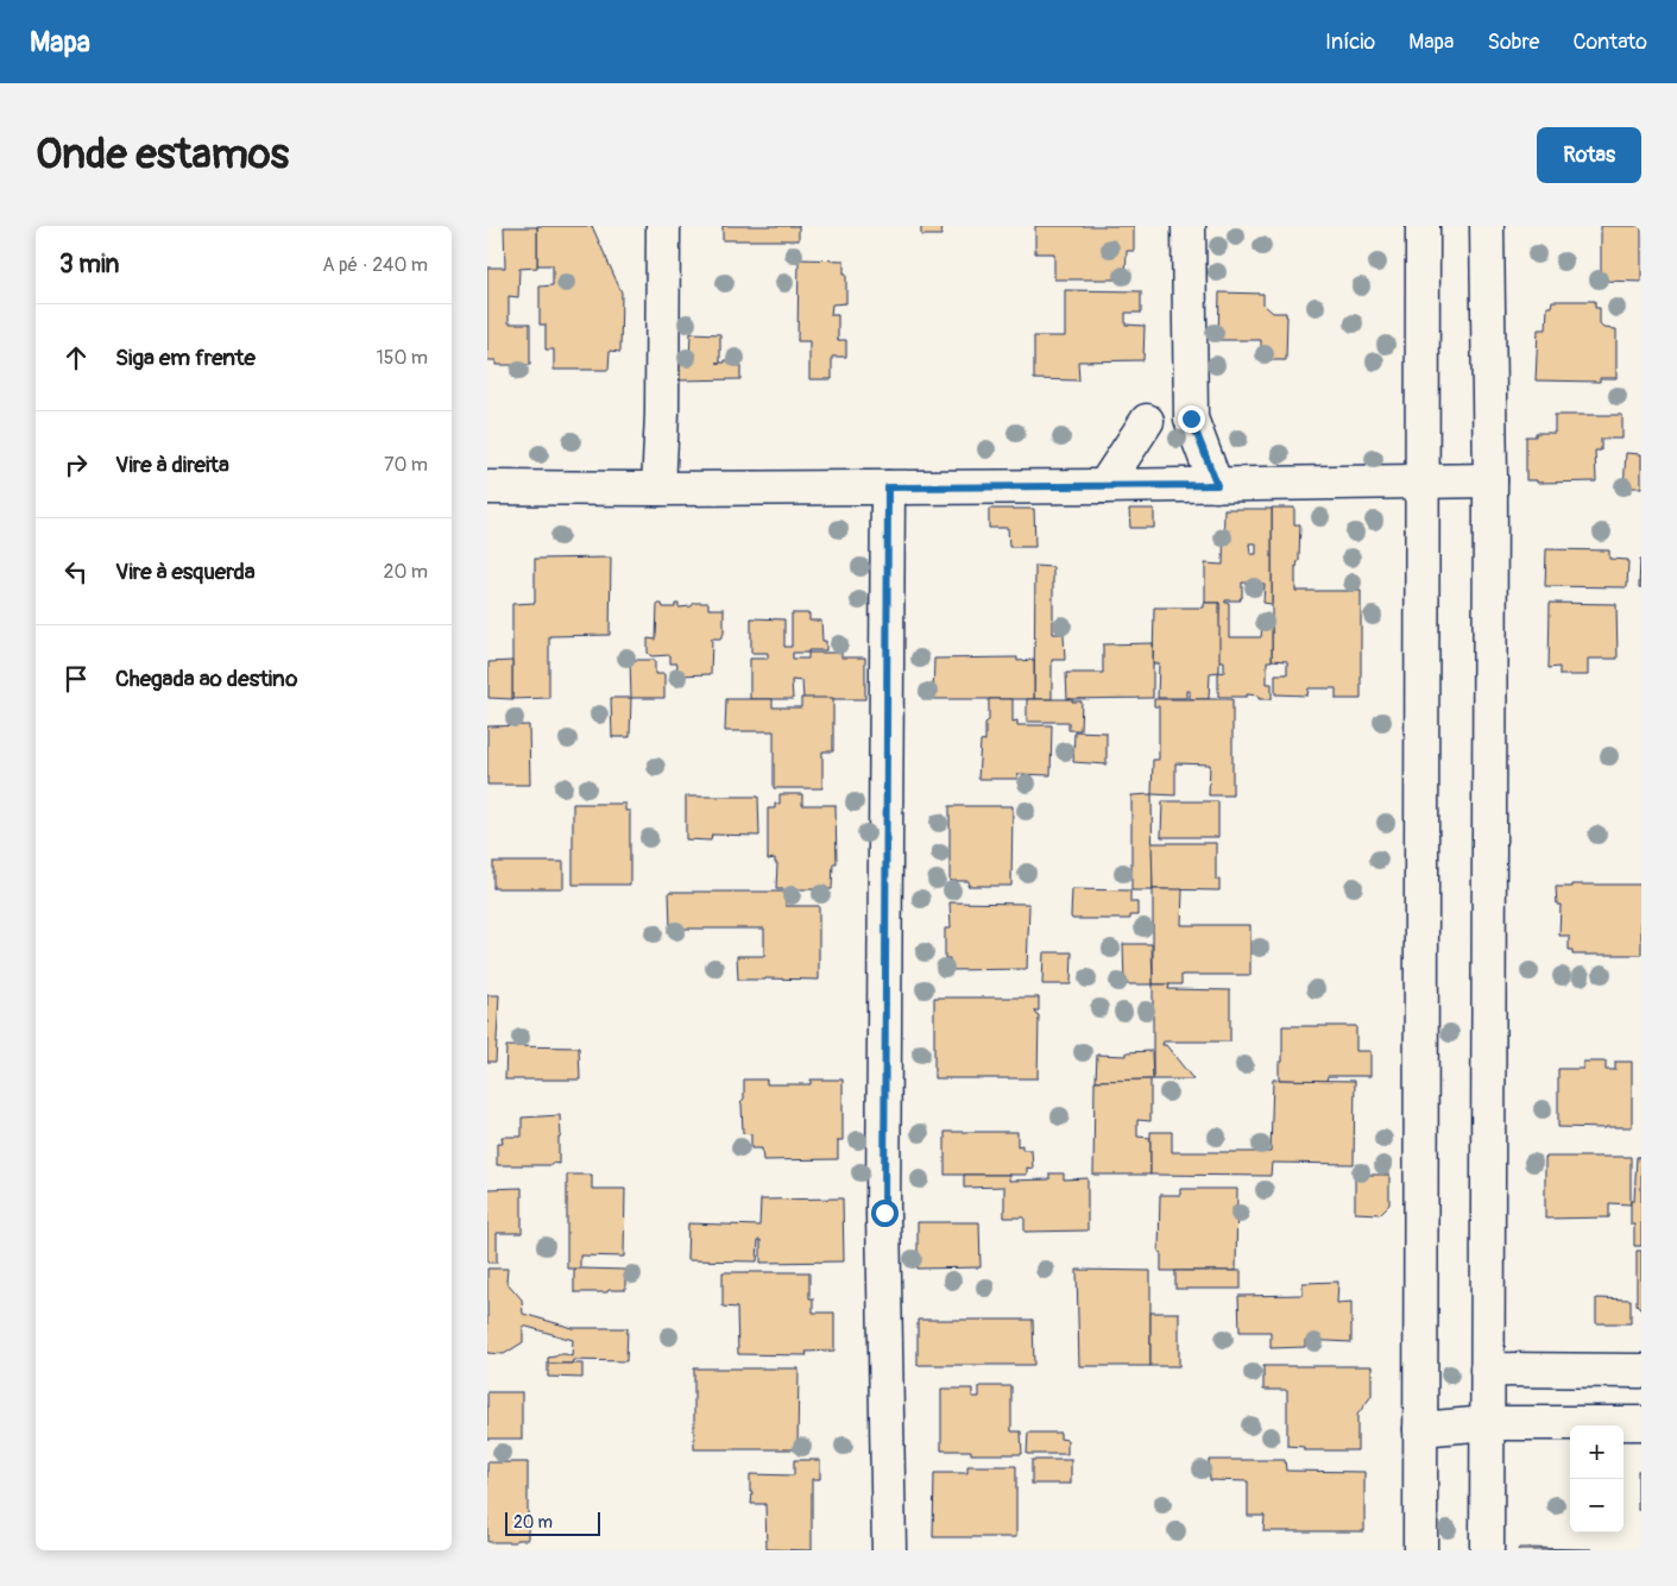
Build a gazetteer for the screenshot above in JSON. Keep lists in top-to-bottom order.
{
  "scale_bar": "20 m",
  "page": {
    "header": "Mapa",
    "nav": [
      "Início",
      "Mapa",
      "Sobre",
      "Contato"
    ],
    "buttons": "Rotas",
    "title": "Onde estamos",
    "heading": ["3 min", "A pé · 240 m"],
    "list": [
      ["Siga em frente", "150 m"],
      ["Vire à direita", "70 m"],
      ["Vire à esquerda", "20 m"],
      "Chegada ao destino"
    ],
    "map_buttons": ["+", "−"],
    "scale": "20 m"
  }
}
